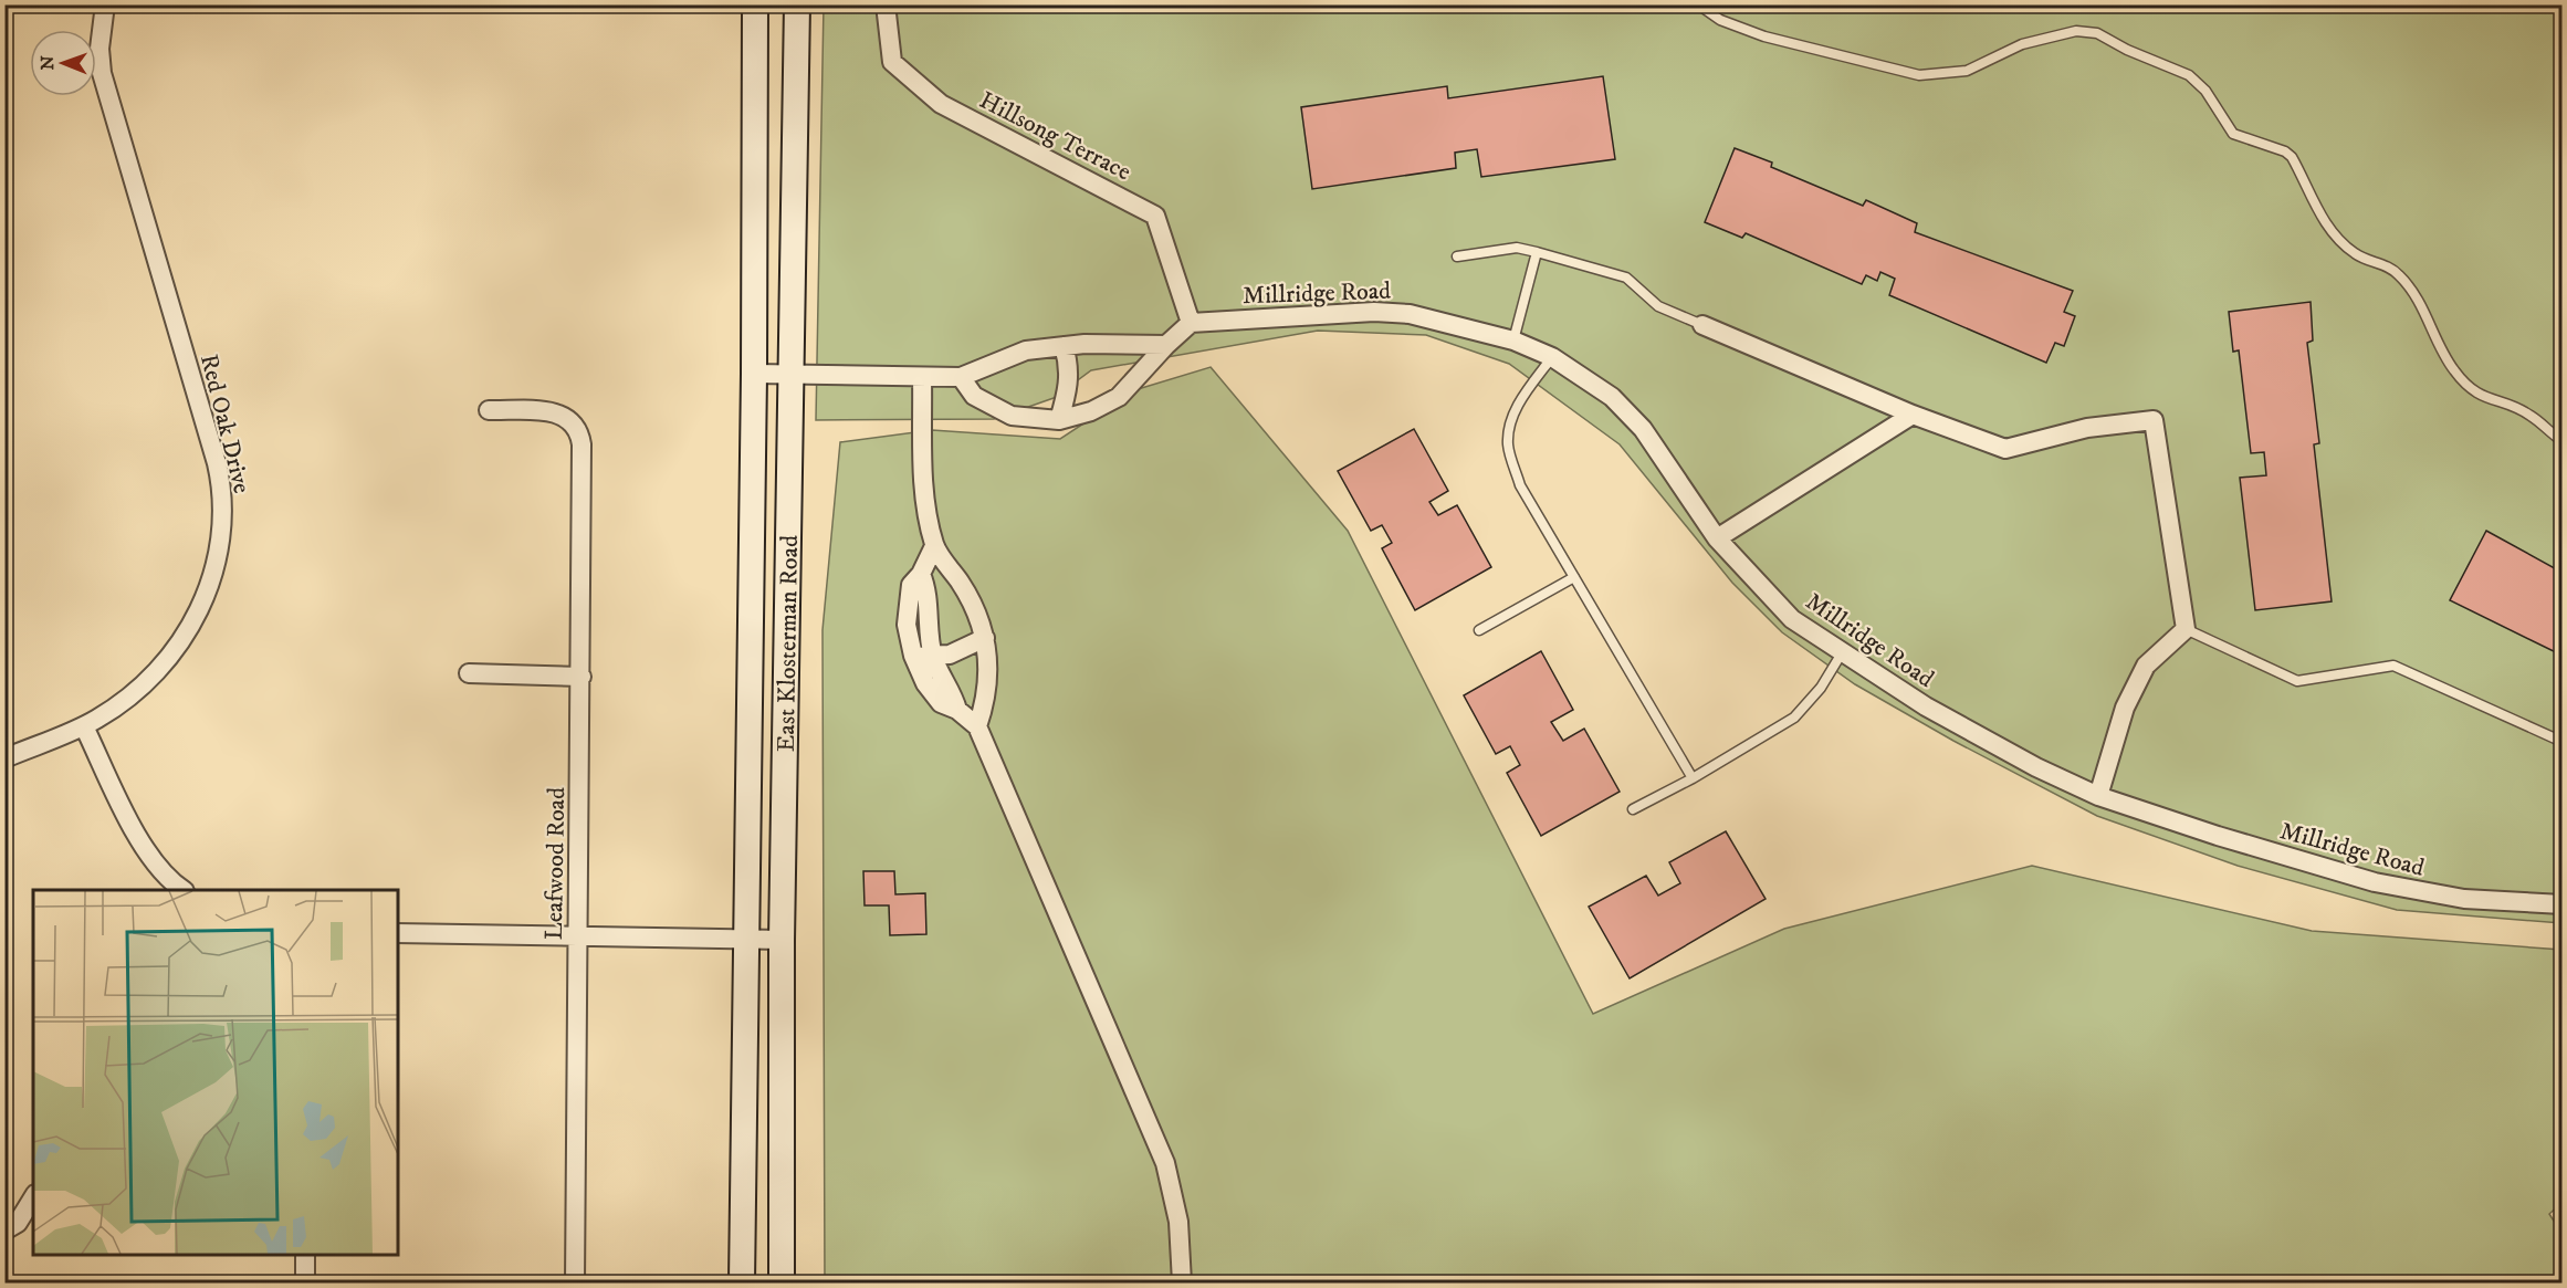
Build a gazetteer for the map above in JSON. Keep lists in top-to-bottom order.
{
  "streets": {
    "main road": ["East Klosterman Road"],
    "street": [
      "Hillsong Terrace",
      "Millridge Road",
      "Red Oak Drive",
      "Leafwood Road"
    ]
  },
  "crossings": [
    ["Hillsong Terrace", "Millridge Road"]
  ],
  "north": "left"
}
